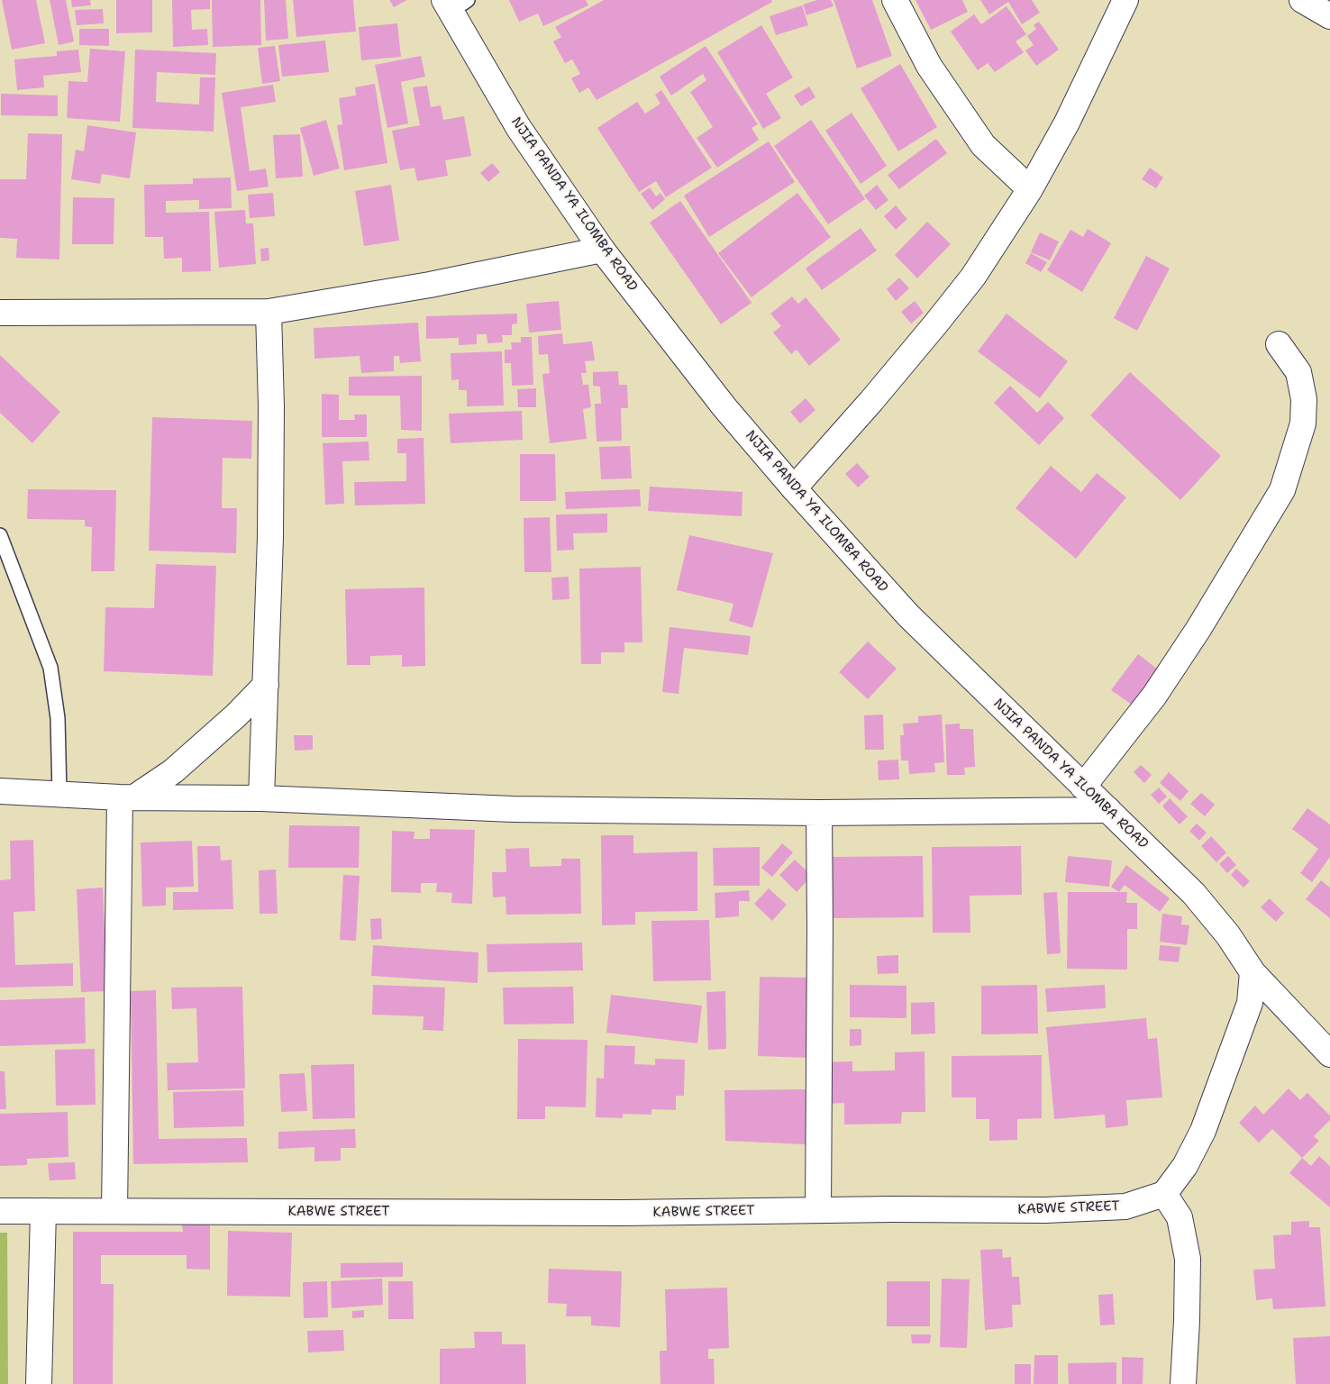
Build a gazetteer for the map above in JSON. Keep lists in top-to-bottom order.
{
  "streets": {
    "street": ["NJIA PANDA YA ILOMBA ROAD", "KABWE STREET"]
  }
}
